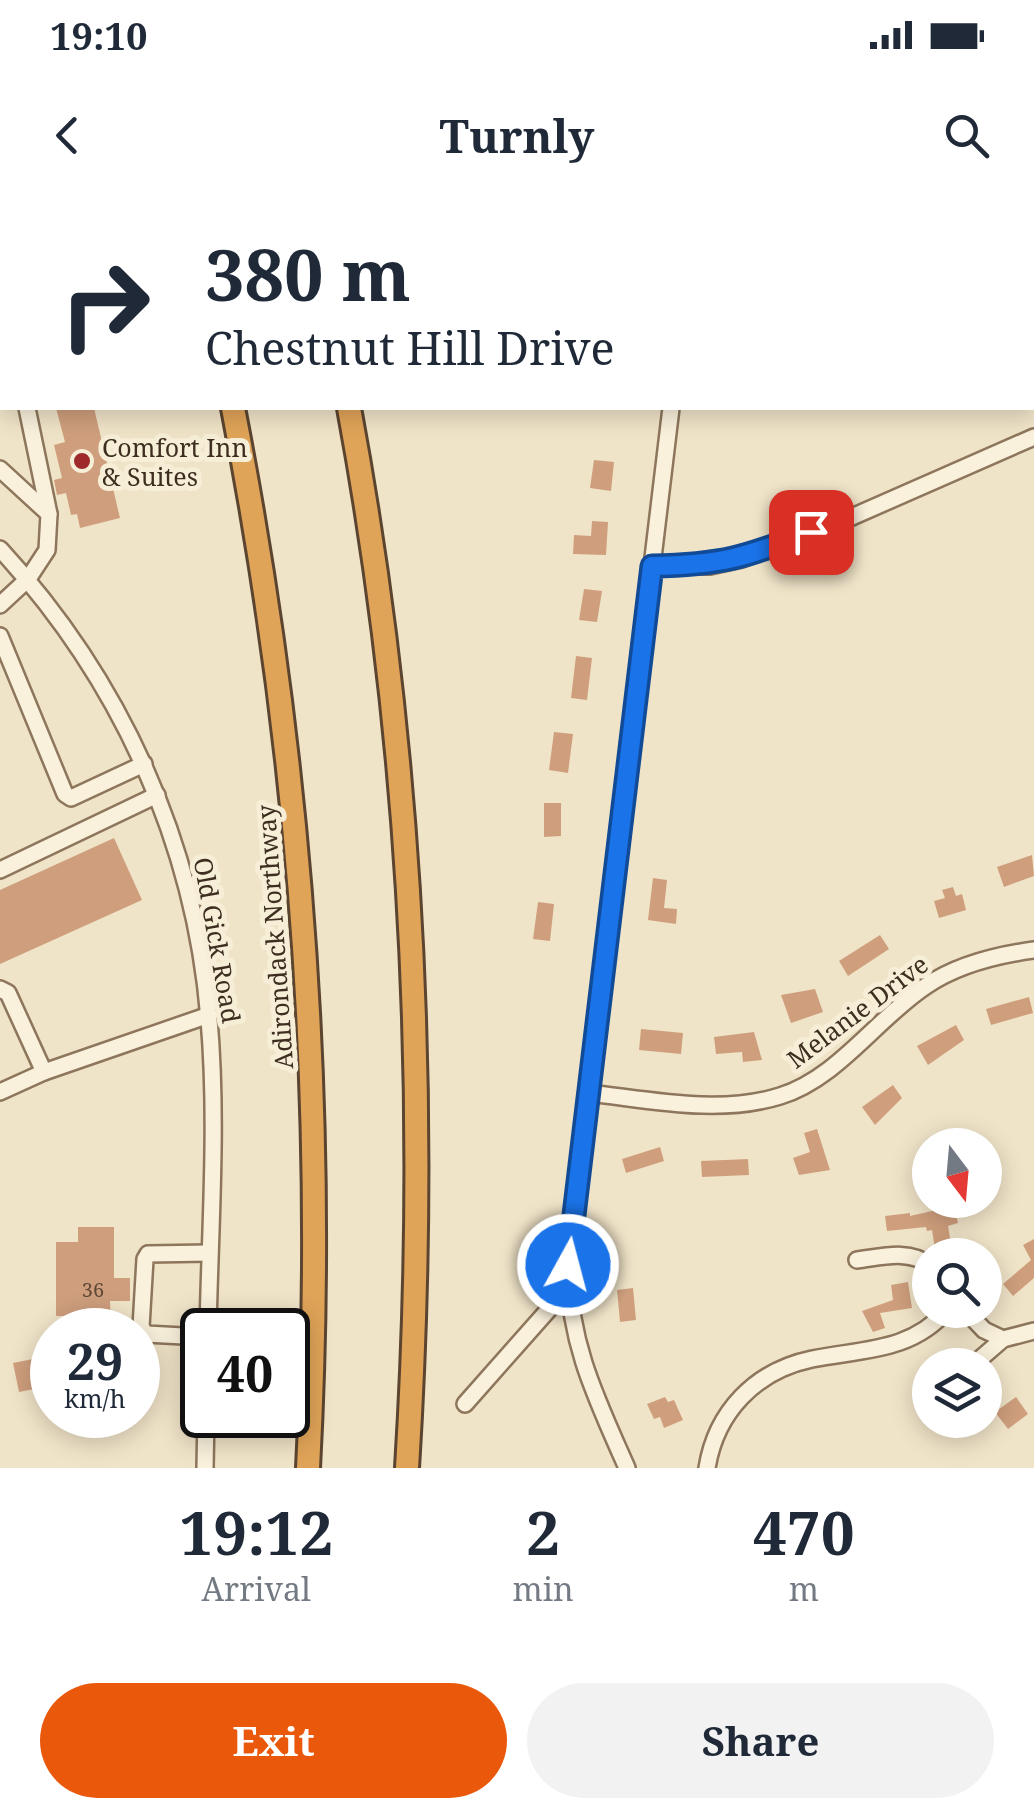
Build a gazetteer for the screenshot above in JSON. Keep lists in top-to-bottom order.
{
  "streets": {
    "highway": ["Adirondack Northway"],
    "street": ["Old Gick Road", "Melanie Drive"]
  },
  "places": ["Comfort Inn & Suites"],
  "house_numbers": ["36"],
  "north": "bottom",
  "page": {
    "status": "19:10",
    "header": "Turnly",
    "turn": ["380 m", "Chestnut Hill Drive"],
    "speed": "29 km/h",
    "limit": "40",
    "eta": [
      "19:12",
      "Arrival",
      "2",
      "min",
      "470",
      "m"
    ],
    "buttons": ["Exit", "Share"]
  }
}
